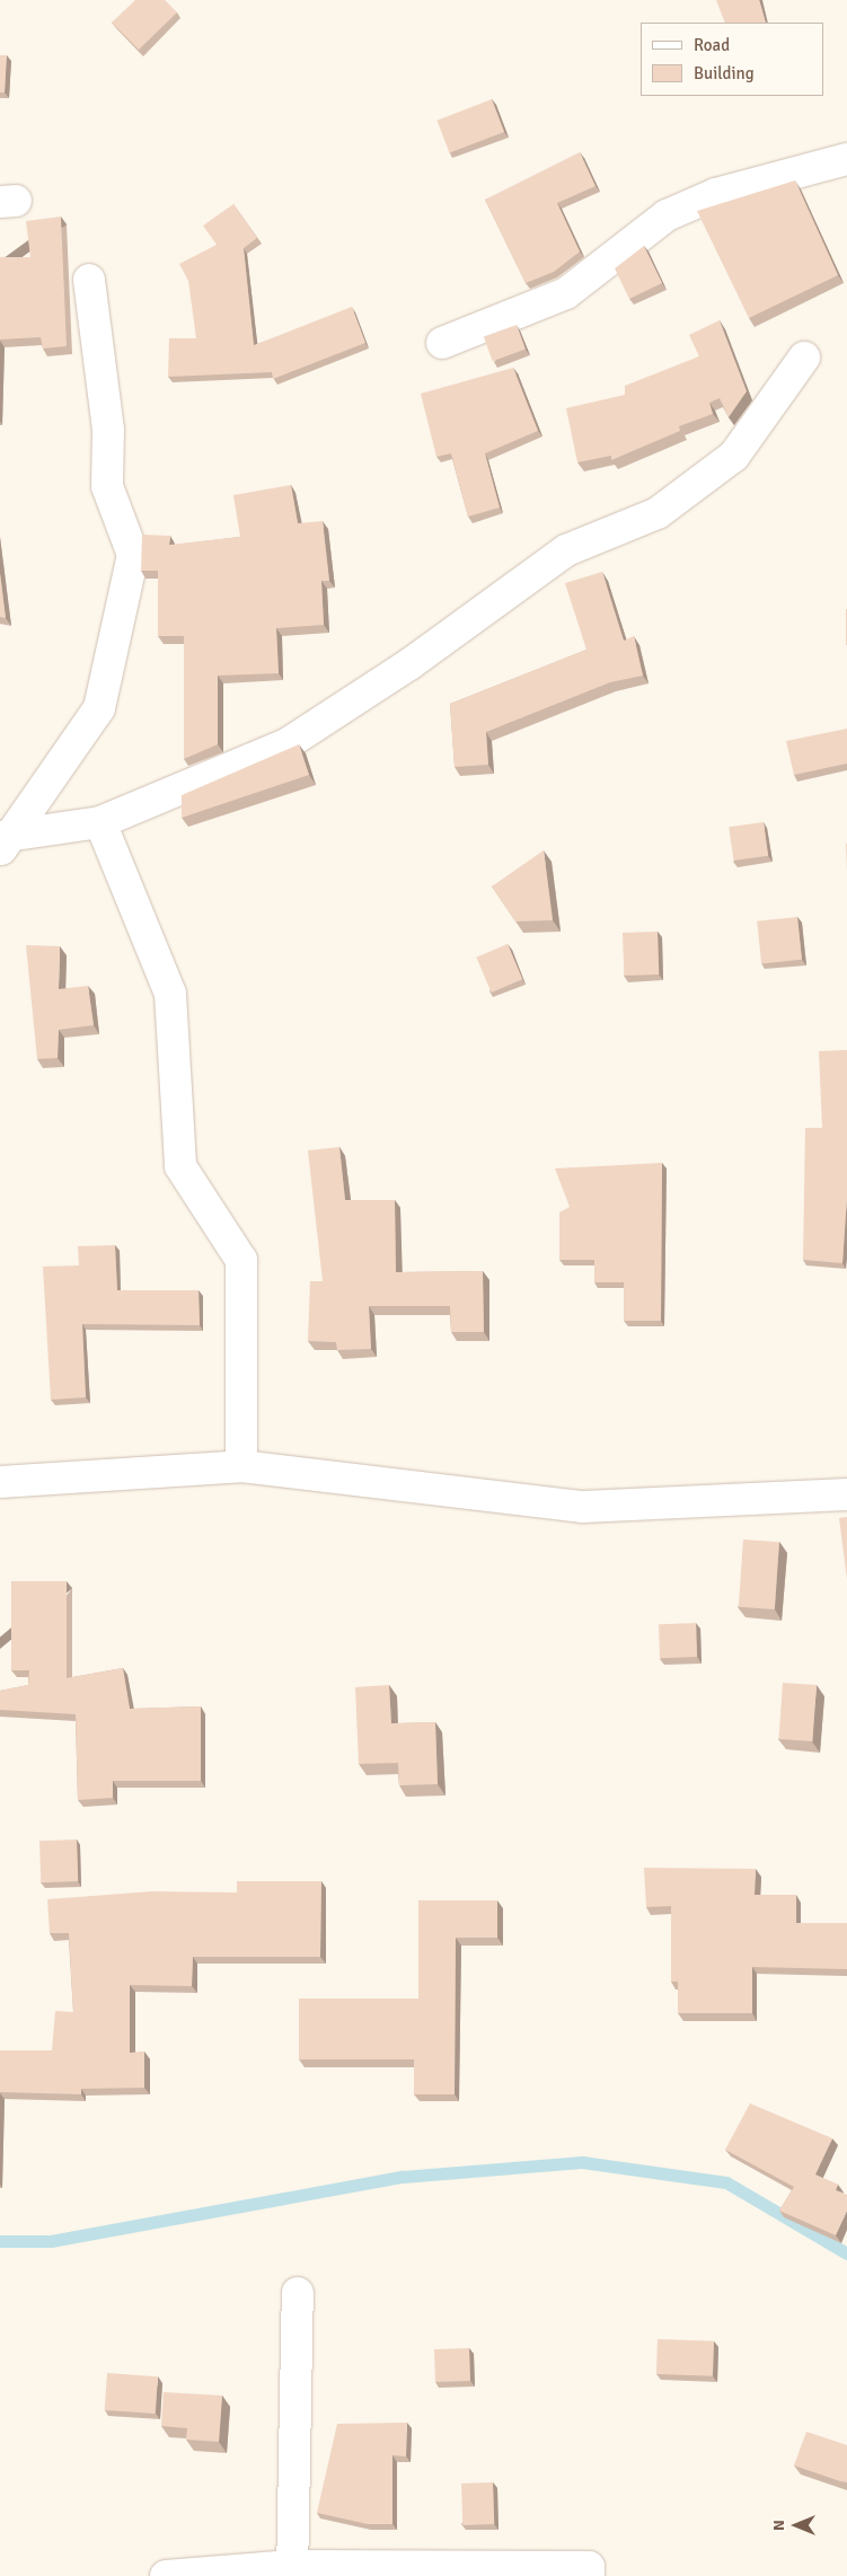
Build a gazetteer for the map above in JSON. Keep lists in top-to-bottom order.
{
  "legend": ["Road", "Building"],
  "north": "left"
}
